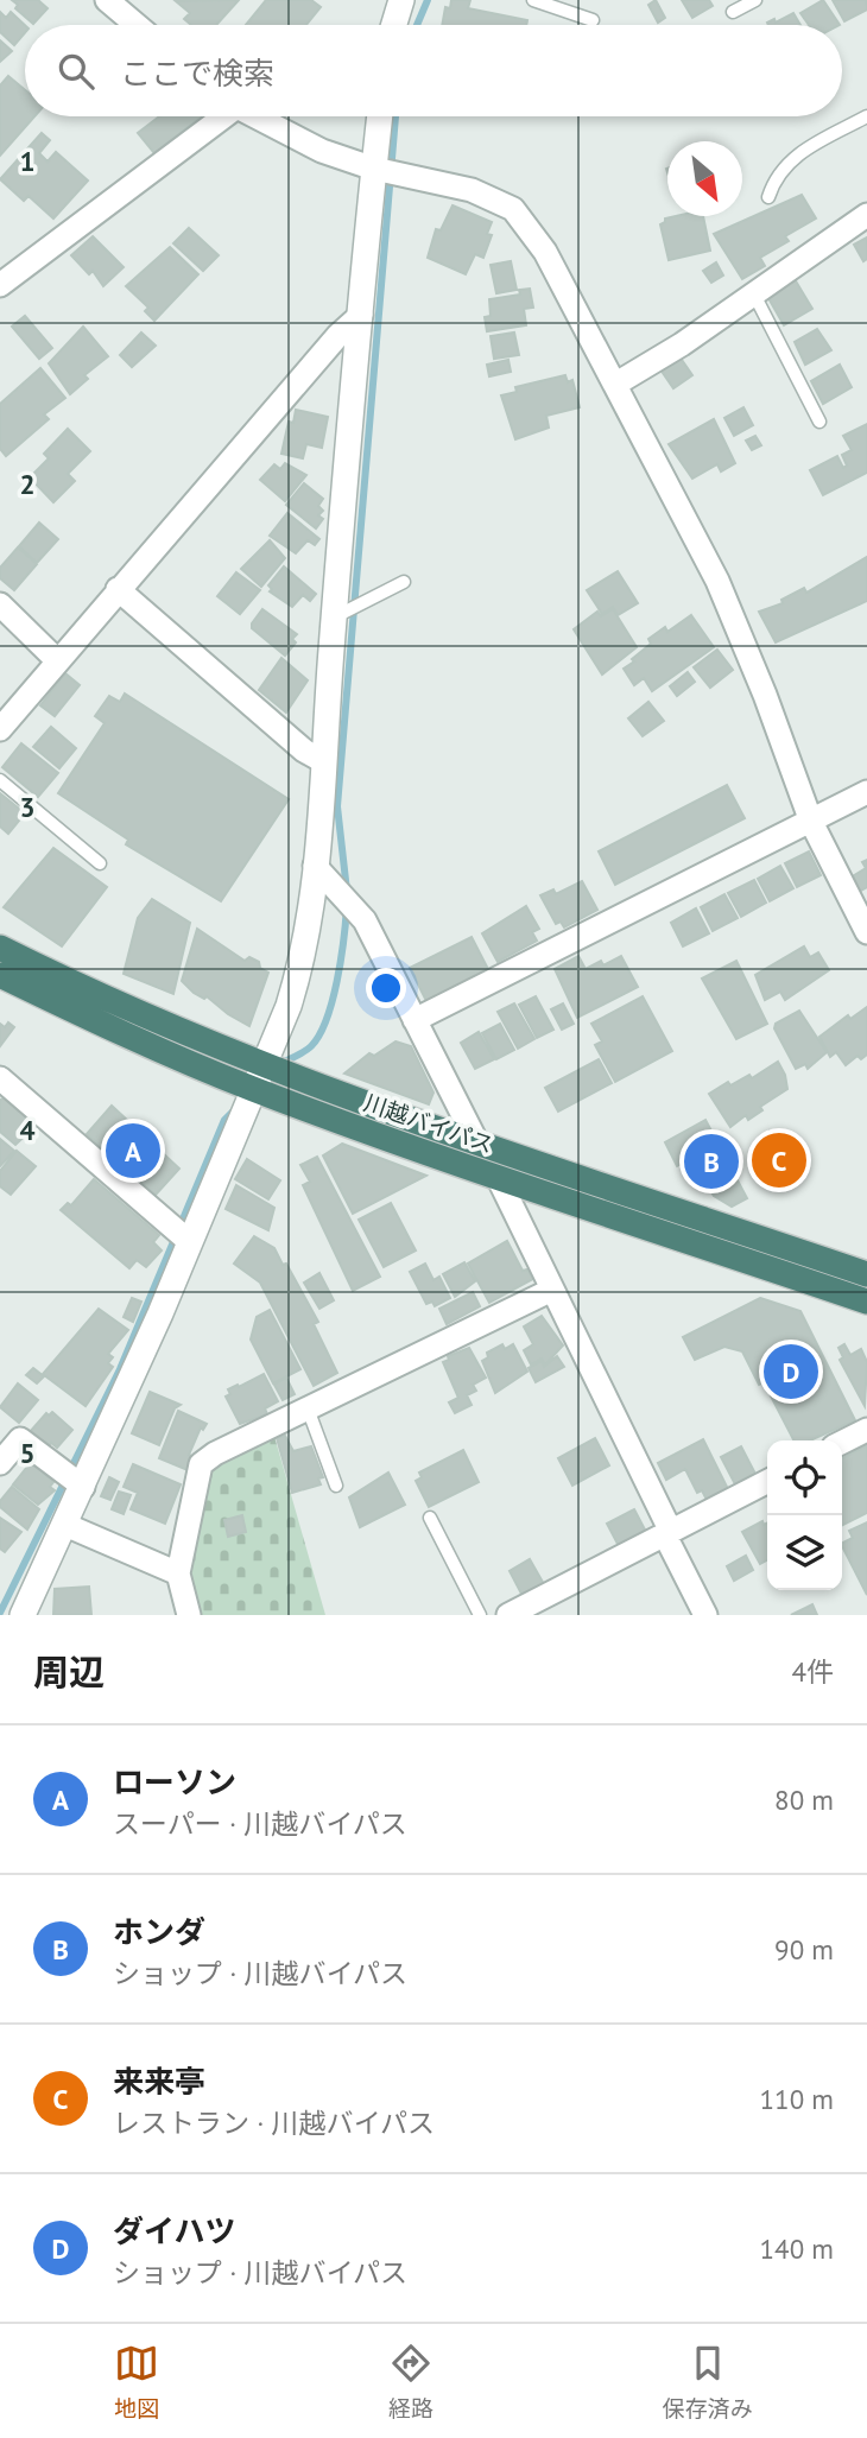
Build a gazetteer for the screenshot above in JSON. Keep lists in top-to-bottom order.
{
  "streets": {
    "highway": ["川越バイパス"]
  },
  "north": "bottom right",
  "page": {
    "search": "ここで検索",
    "pins": [
      "A",
      "C",
      "B",
      "D"
    ],
    "heading": ["周辺", "4件"],
    "list": [
      {
        "mark": "A",
        "name": "ローソン",
        "note": "スーパー · 川越バイパス",
        "value": "80 m"
      },
      {
        "mark": "B",
        "name": "ホンダ",
        "note": "ショップ · 川越バイパス",
        "value": "90 m"
      },
      {
        "mark": "C",
        "name": "来来亭",
        "note": "レストラン · 川越バイパス",
        "value": "110 m"
      },
      {
        "mark": "D",
        "name": "ダイハツ",
        "note": "ショップ · 川越バイパス",
        "value": "140 m"
      }
    ],
    "nav": ["地図", "経路", "保存済み"]
  },
  "grid": {
    "rows": [
      "1",
      "2",
      "3",
      "4",
      "5"
    ]
  }
}
